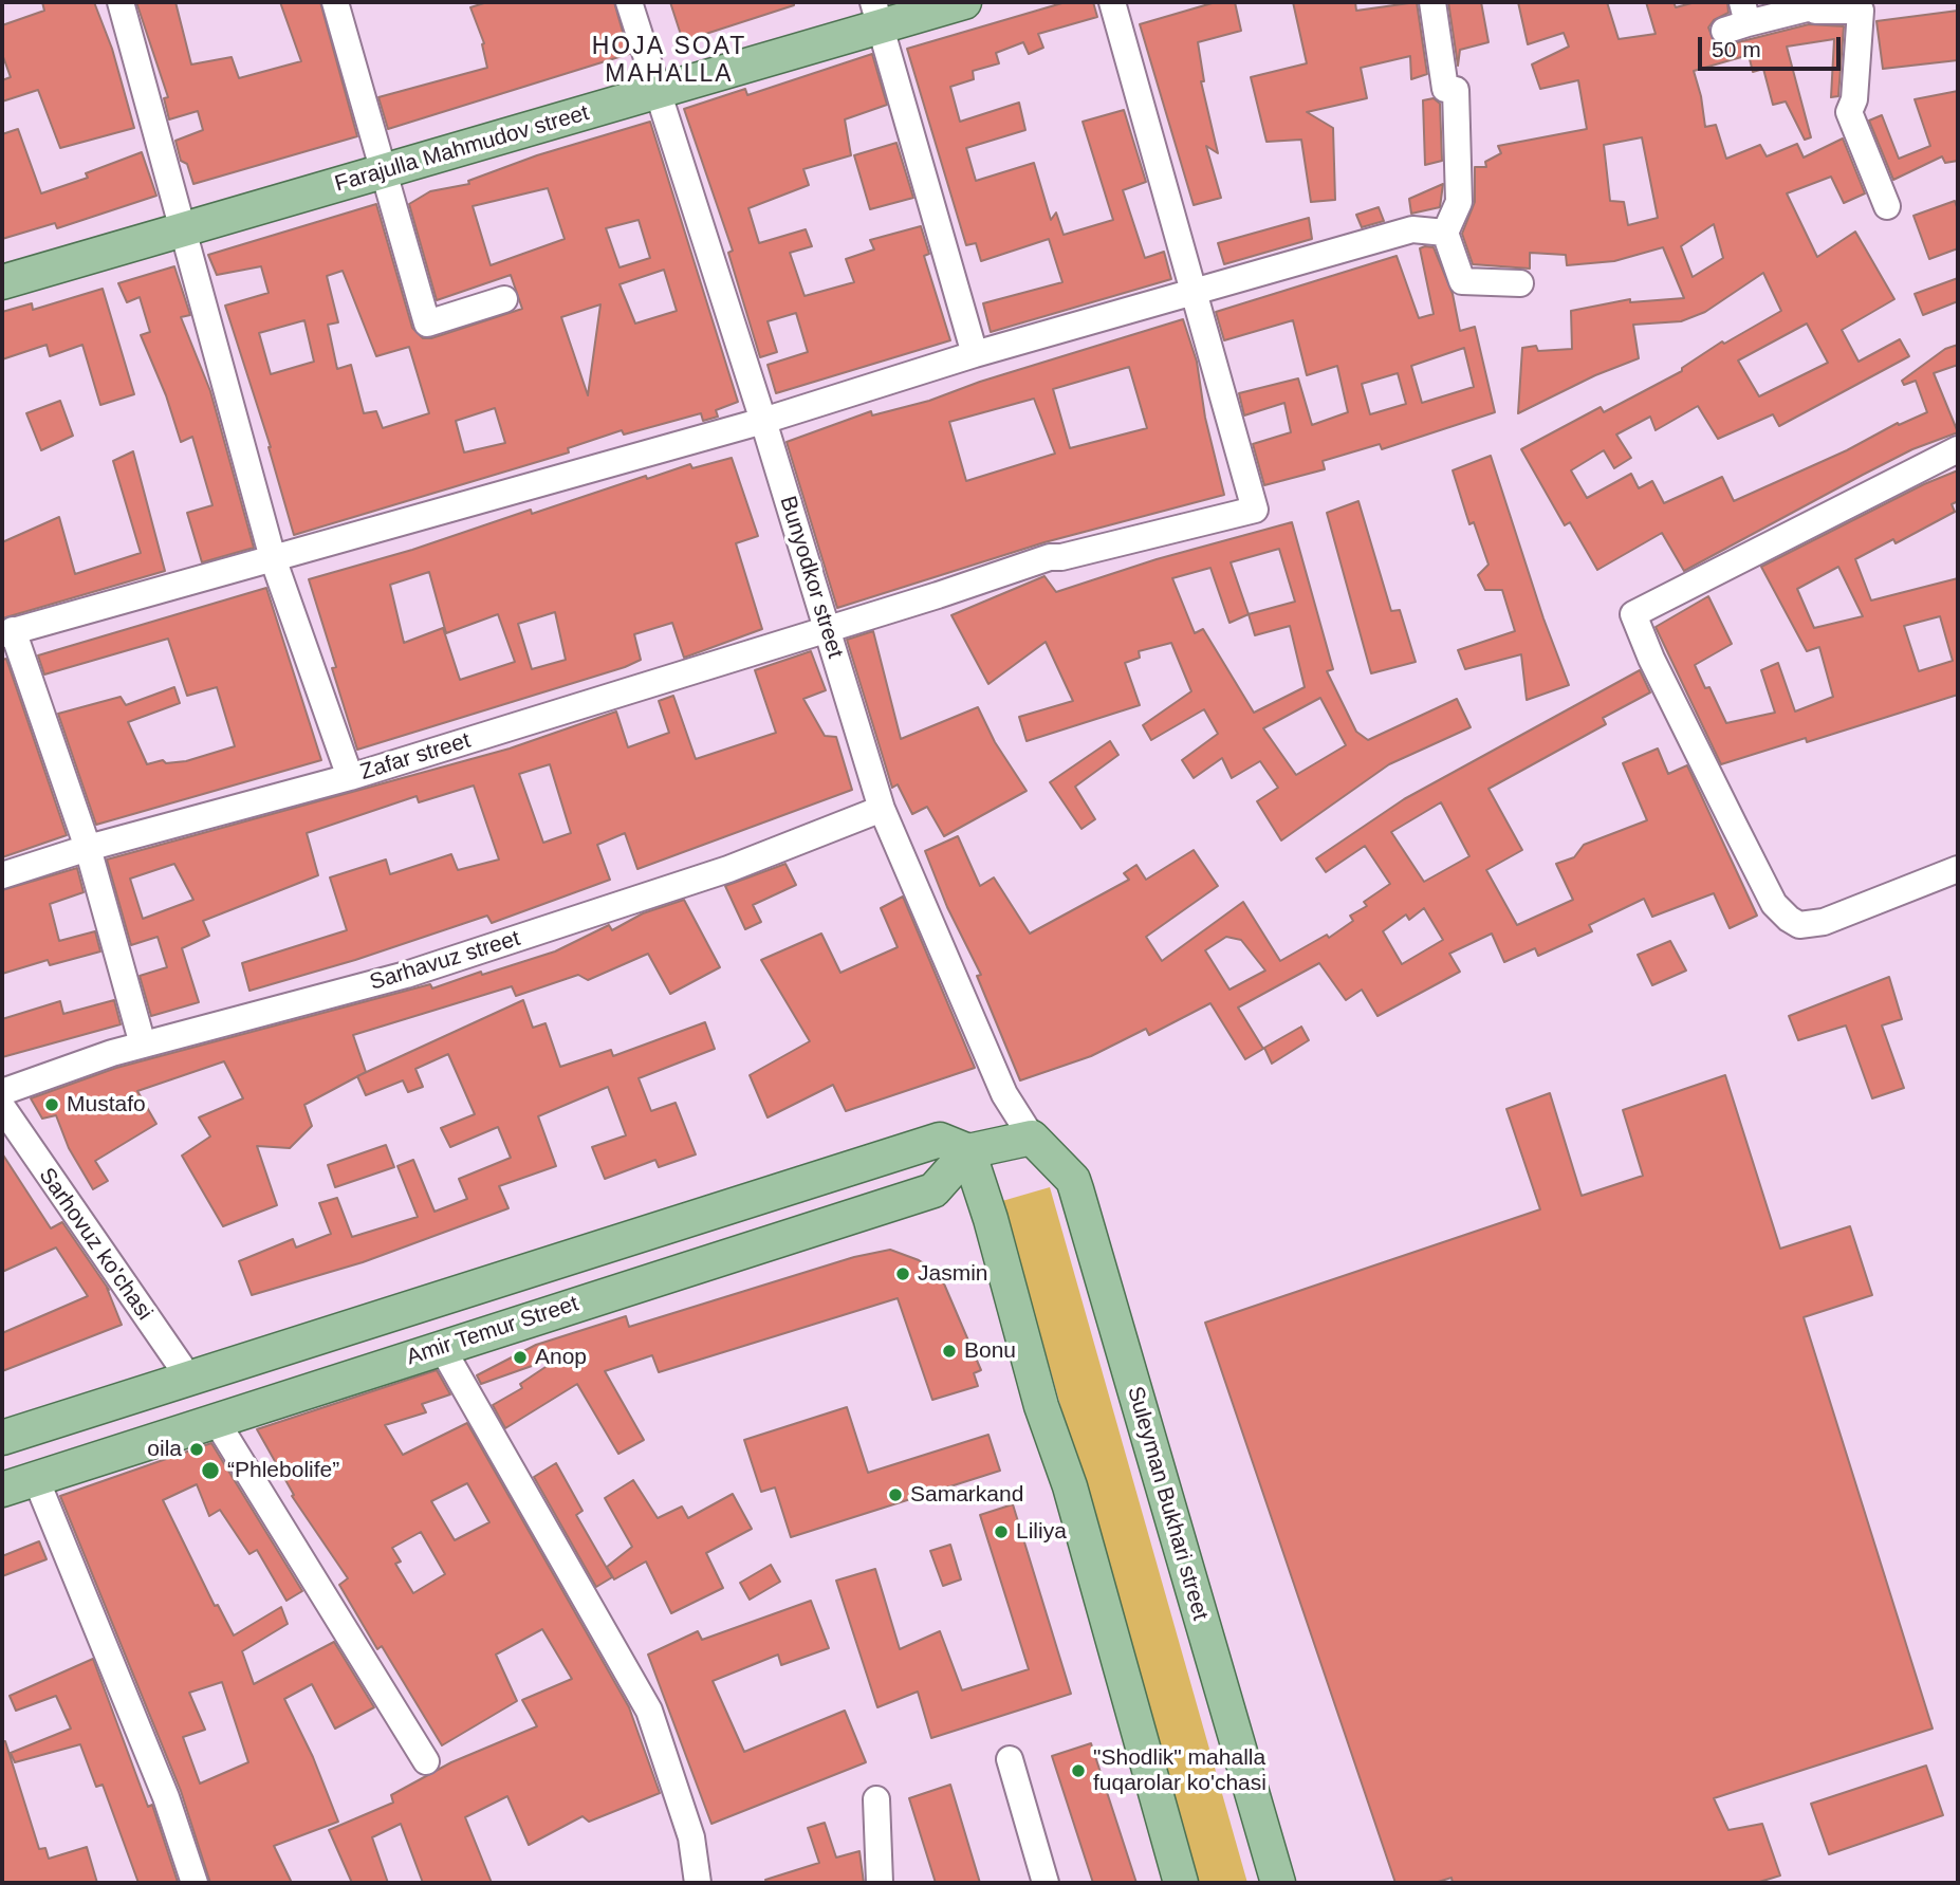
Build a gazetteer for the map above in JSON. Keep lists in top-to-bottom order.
{
  "streets": {
    "main road": ["Farajulla Mahmudov street", "Amir Temur Street", "Suleyman Bukhari street"],
    "street": [
      "Bunyodkor street",
      "Zafar street",
      "Sarhavuz street",
      "Sarhovuz ko'chasi"
    ]
  },
  "crossings": [
    ["Farajulla Mahmudov street", "Bunyodkor street"],
    ["Bunyodkor street", "Zafar street"],
    ["Bunyodkor street", "Sarhavuz street"],
    ["Bunyodkor street", "Amir Temur Street"],
    ["Bunyodkor street", "Suleyman Bukhari street"],
    ["Sarhovuz ko'chasi", "Amir Temur Street"],
    ["Amir Temur Street", "Suleyman Bukhari street"]
  ],
  "districts": ["HOJA SOAT MAHALLA"],
  "places": [
    "Mustafo",
    "Jasmin",
    "Bonu",
    "Anop",
    "oila",
    "“Phlebolife”",
    "Samarkand",
    "Liliya",
    "\"Shodlik\" mahalla fuqarolar ko'chasi"
  ],
  "scale_bar": "50 m"
}
